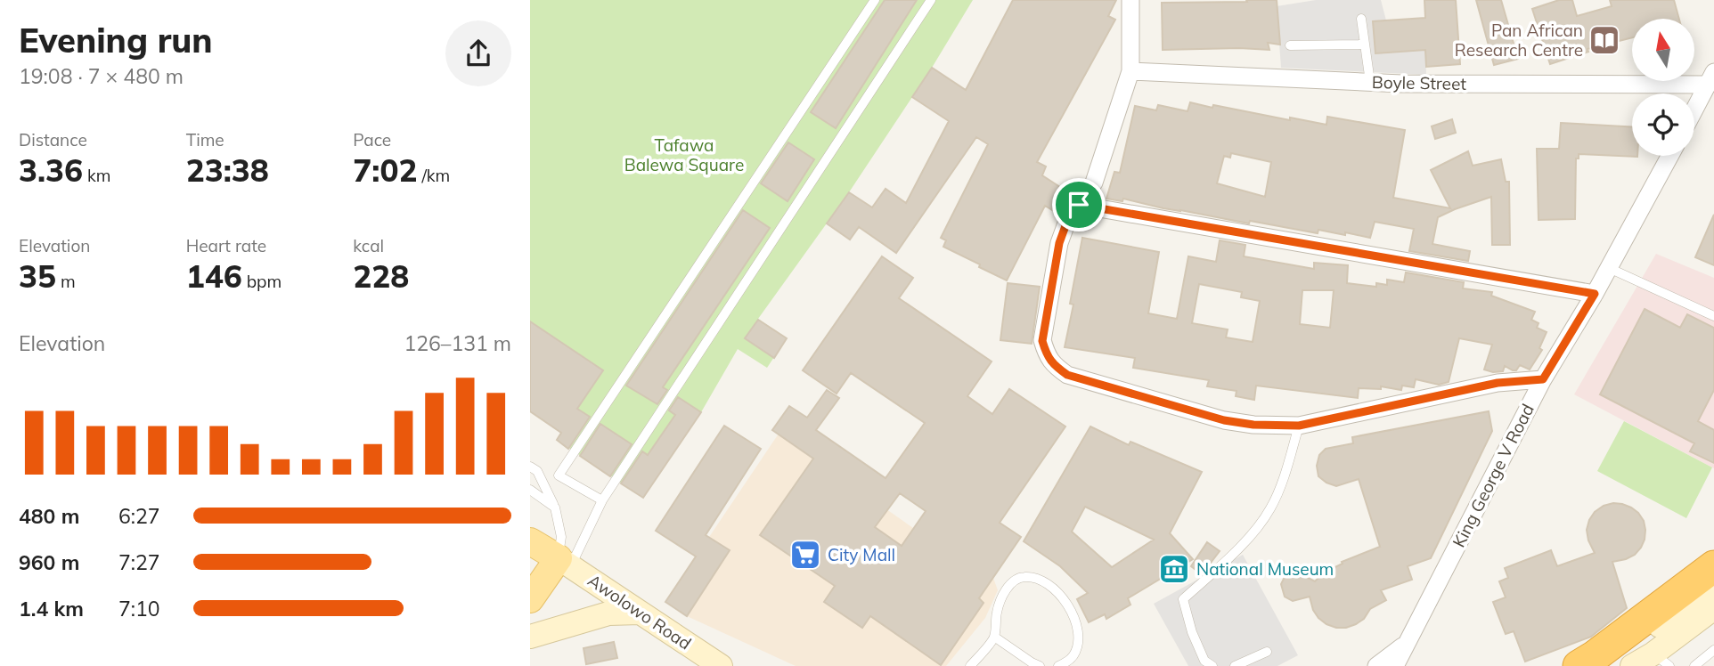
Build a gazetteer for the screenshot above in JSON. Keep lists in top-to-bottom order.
{
  "streets": {
    "main road": ["Awolowo Road"],
    "street": ["Boyle Street", "King George V Road"]
  },
  "parks": ["Tafawa Balewa Square"],
  "places": {
    "library": ["Pan African Research Centre"],
    "supermarket": ["City Mall"],
    "museum": ["National Museum"]
  },
  "north": "top",
  "page": {
    "heading": ["Evening run", "19:08 · 7 × 480 m"],
    "stats": [
      ["Distance", "3.36 km"],
      ["Time", "23:38"],
      ["Pace", "7:02 /km"],
      ["Elevation", "35 m"],
      ["Heart rate", "146 bpm"],
      ["kcal", "228"]
    ],
    "chart": ["Elevation", "126–131 m"],
    "list": [
      {
        "name": "480 m",
        "note": "6:27"
      },
      {
        "name": "960 m",
        "note": "7:27"
      },
      {
        "name": "1.4 km",
        "note": "7:10"
      }
    ]
  }
}
